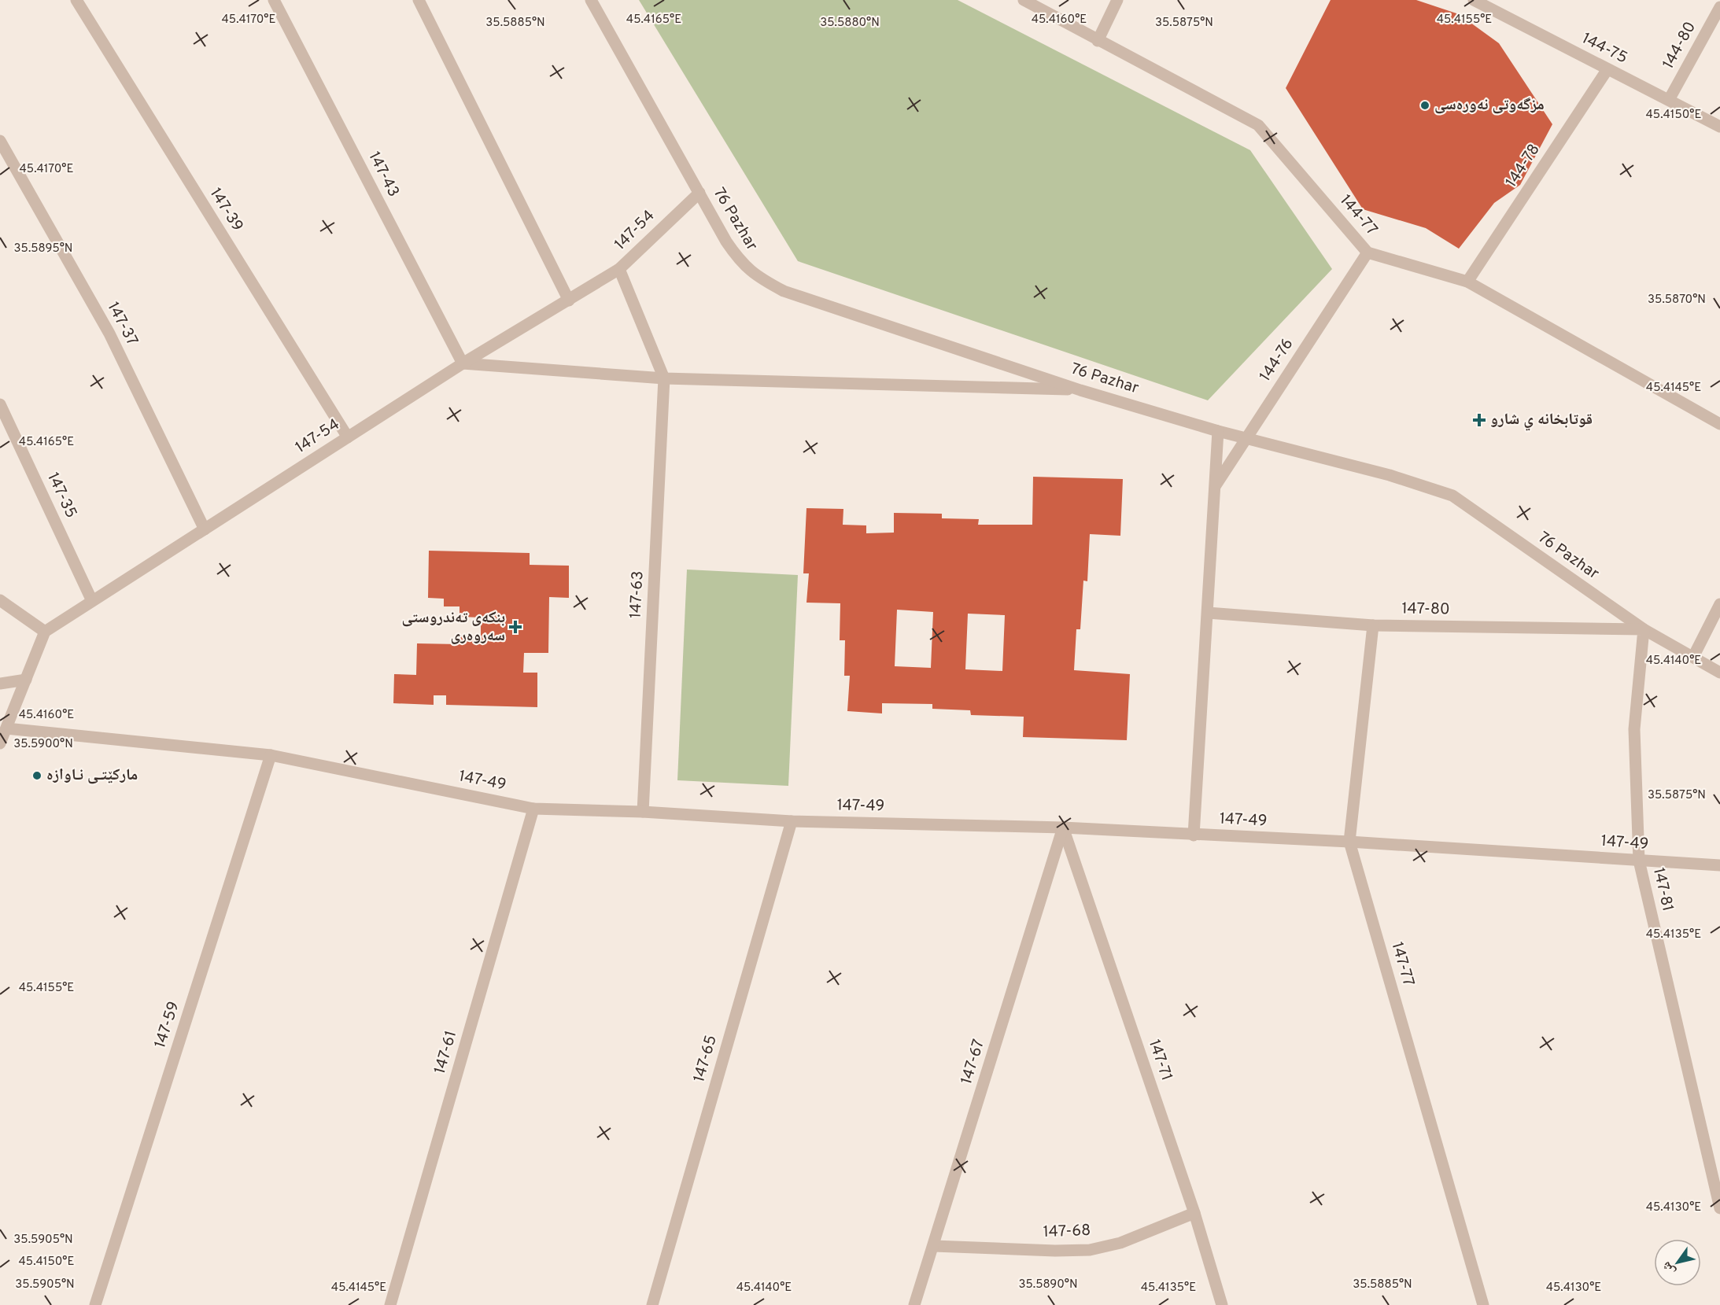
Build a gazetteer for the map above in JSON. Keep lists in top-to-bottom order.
{
  "streets": {
    "street": [
      "144-80",
      "144-75",
      "144-78",
      "147-43",
      "147-39",
      "144-77",
      "76 Pazhar",
      "147-54",
      "147-37",
      "144-76",
      "147-35",
      "147-63",
      "147-80",
      "147-49",
      "147-81",
      "147-77",
      "147-59",
      "147-61",
      "147-65",
      "147-71",
      "147-67",
      "147-68"
    ]
  },
  "crossings": [
    ["144-80", "144-75"],
    ["144-75", "144-78"],
    ["144-78", "144-77"],
    ["147-43", "147-54"],
    ["147-39", "147-54"],
    ["144-77", "144-76"],
    ["76 Pazhar", "147-54"],
    ["76 Pazhar", "144-76"],
    ["76 Pazhar", "147-80"],
    ["76 Pazhar", "147-81"],
    ["147-54", "147-37"],
    ["147-54", "147-35"],
    ["147-63", "147-49"],
    ["147-80", "147-81"],
    ["147-80", "147-77"],
    ["147-49", "147-81"],
    ["147-49", "147-77"],
    ["147-49", "147-59"],
    ["147-49", "147-61"],
    ["147-49", "147-65"],
    ["147-49", "147-71"],
    ["147-49", "147-67"],
    ["147-71", "147-67"],
    ["147-71", "147-68"],
    ["147-67", "147-68"]
  ],
  "places": {
    "other": ["مزگەوتی نەورەسی", "مارکێتـی نـاوازە"],
    "health": ["قوتابخانه ي شارو", "بنکەی تەندروستی سەروەری"]
  },
  "north": "bottom left",
  "coordinates": [
    "45.4170°E",
    "45.4165°E",
    "45.4160°E",
    "45.4155°E",
    "35.5885°N",
    "35.5880°N",
    "35.5875°N",
    "45.4150°E",
    "35.5895°N",
    "35.5870°N",
    "45.4145°E",
    "45.4140°E",
    "35.5900°N",
    "45.4135°E",
    "45.4130°E",
    "35.5905°N",
    "35.5890°N"
  ]
}
